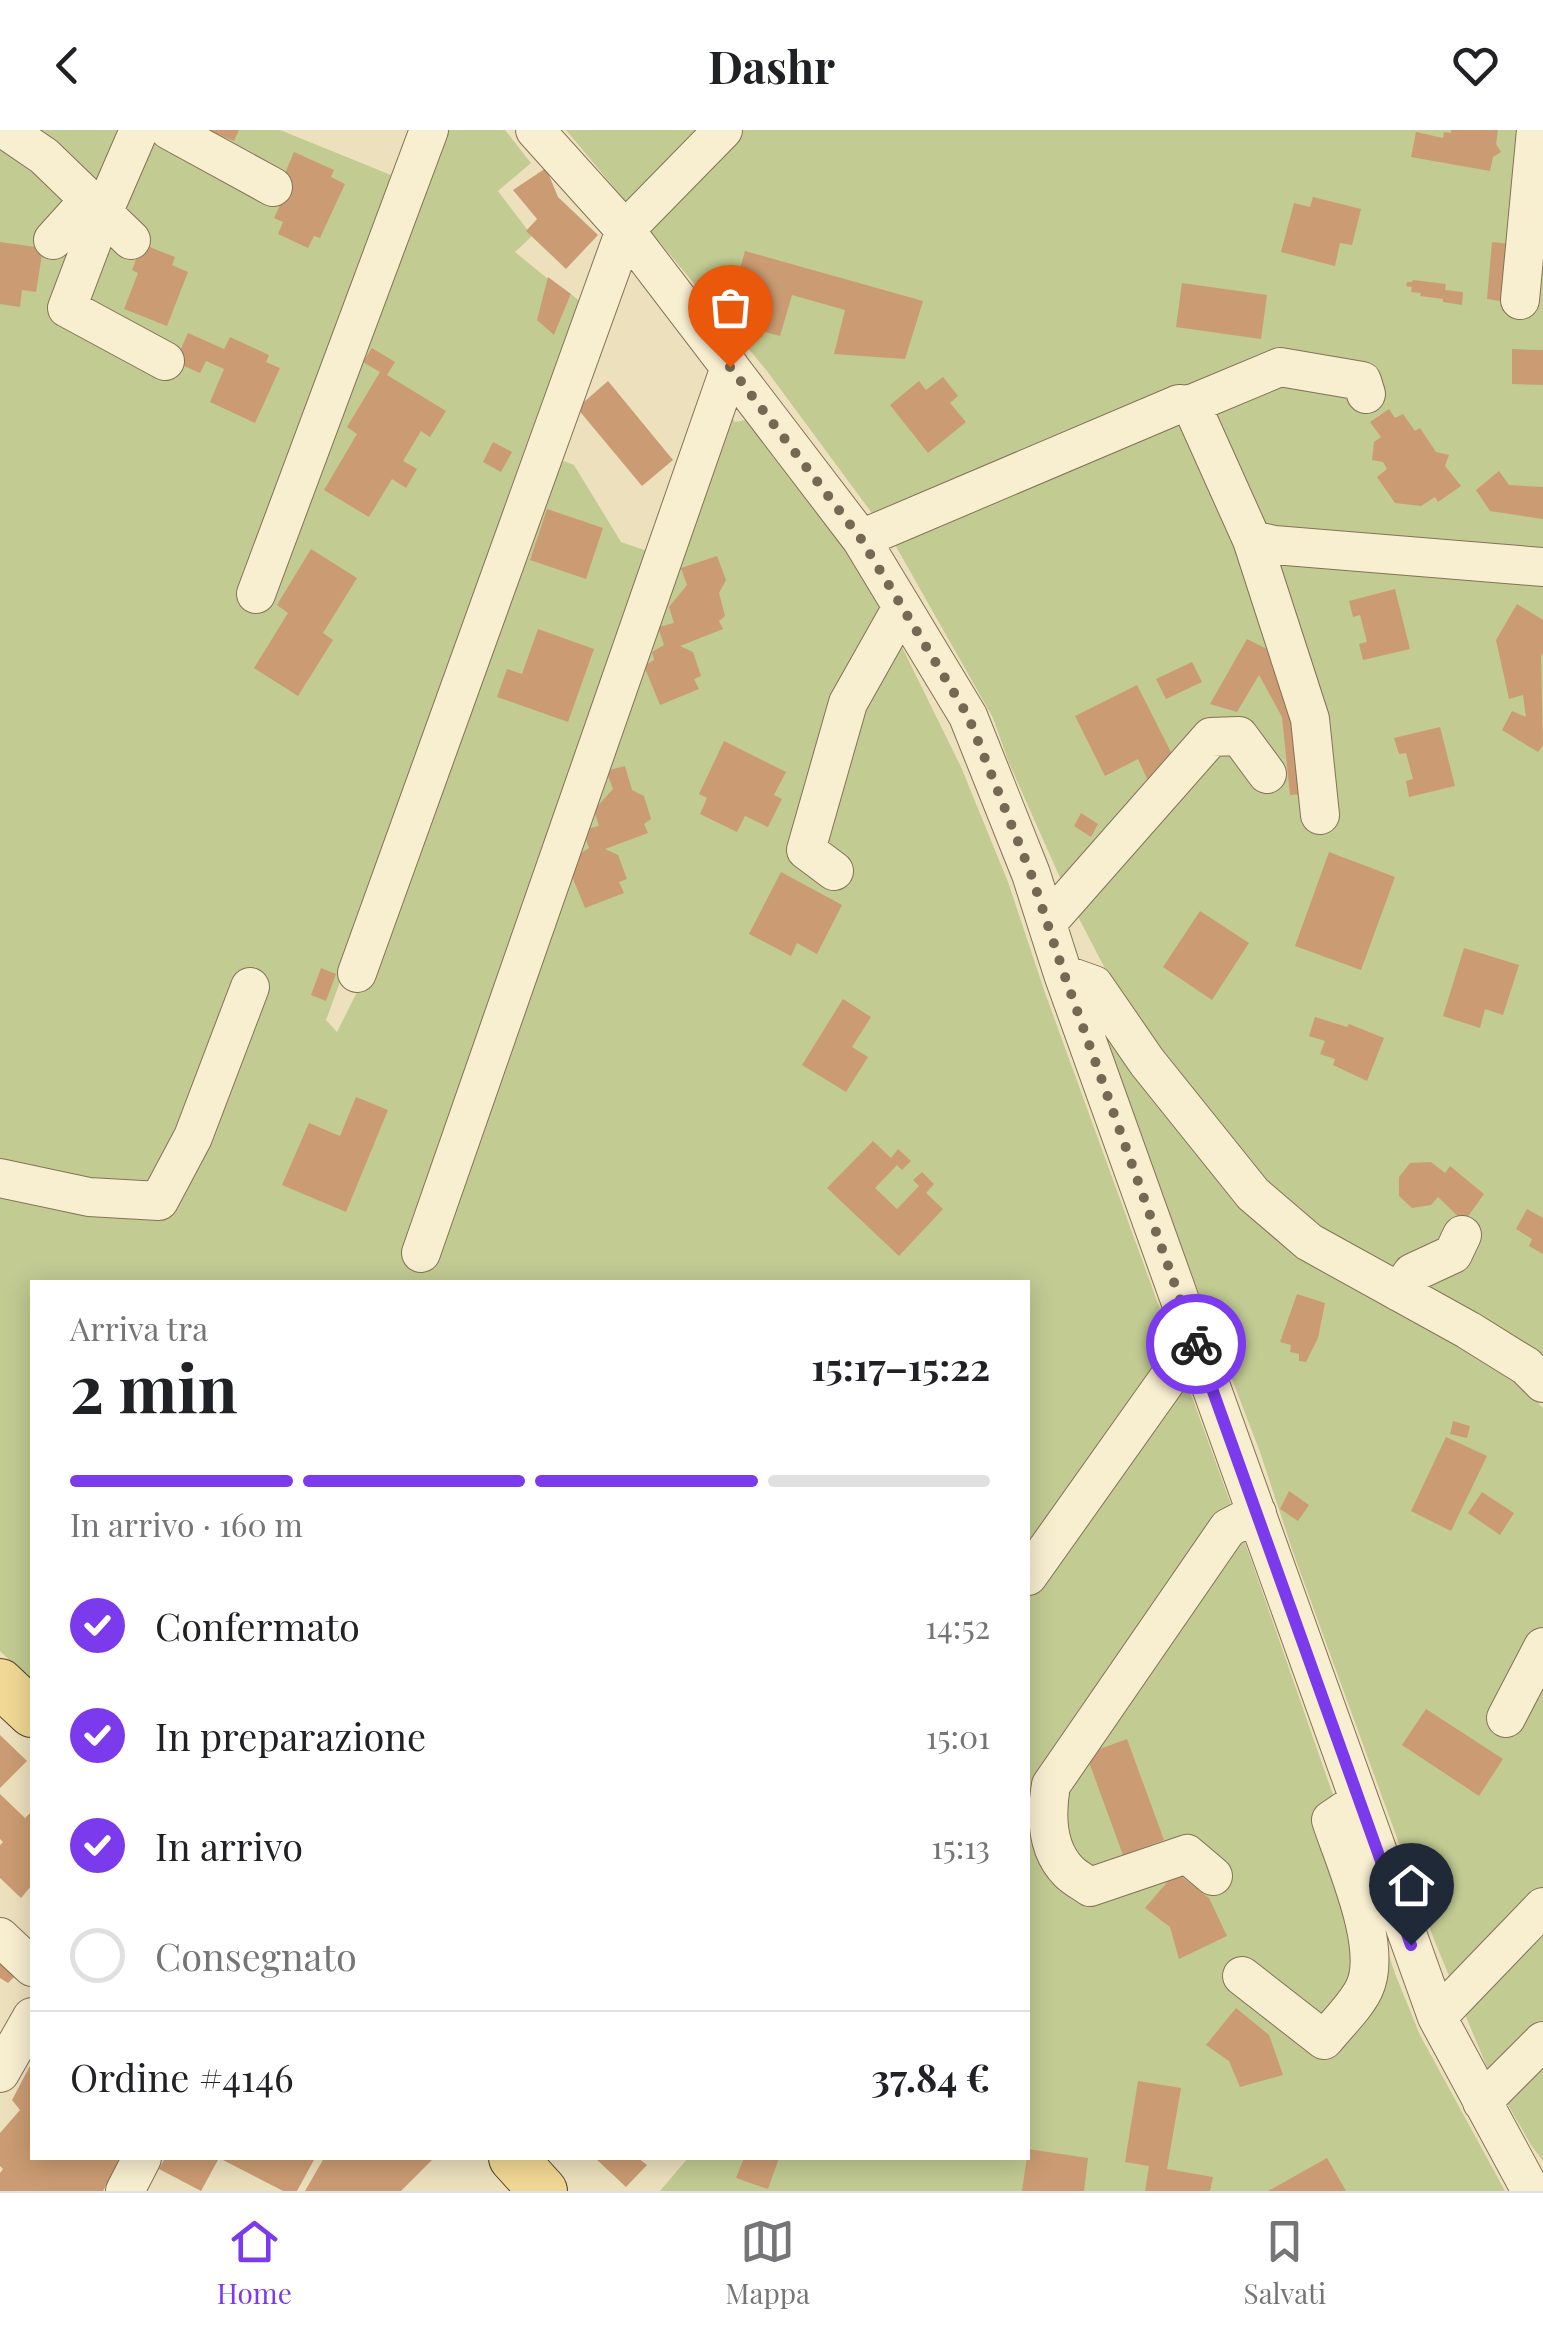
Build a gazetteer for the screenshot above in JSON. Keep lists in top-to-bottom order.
{
  "page": {
    "header": "Dashr",
    "heading": ["2 min", "Arriva tra", "15:17–15:22"],
    "panel": ["Ordine #4146", "37.84 €"],
    "bar": "In arrivo · 160 m",
    "list": [
      ["Confermato", "14:52"],
      ["In preparazione", "15:01"],
      ["In arrivo", "15:13"],
      "Consegnato"
    ],
    "tabs": ["Home", "Mappa", "Salvati"]
  }
}
